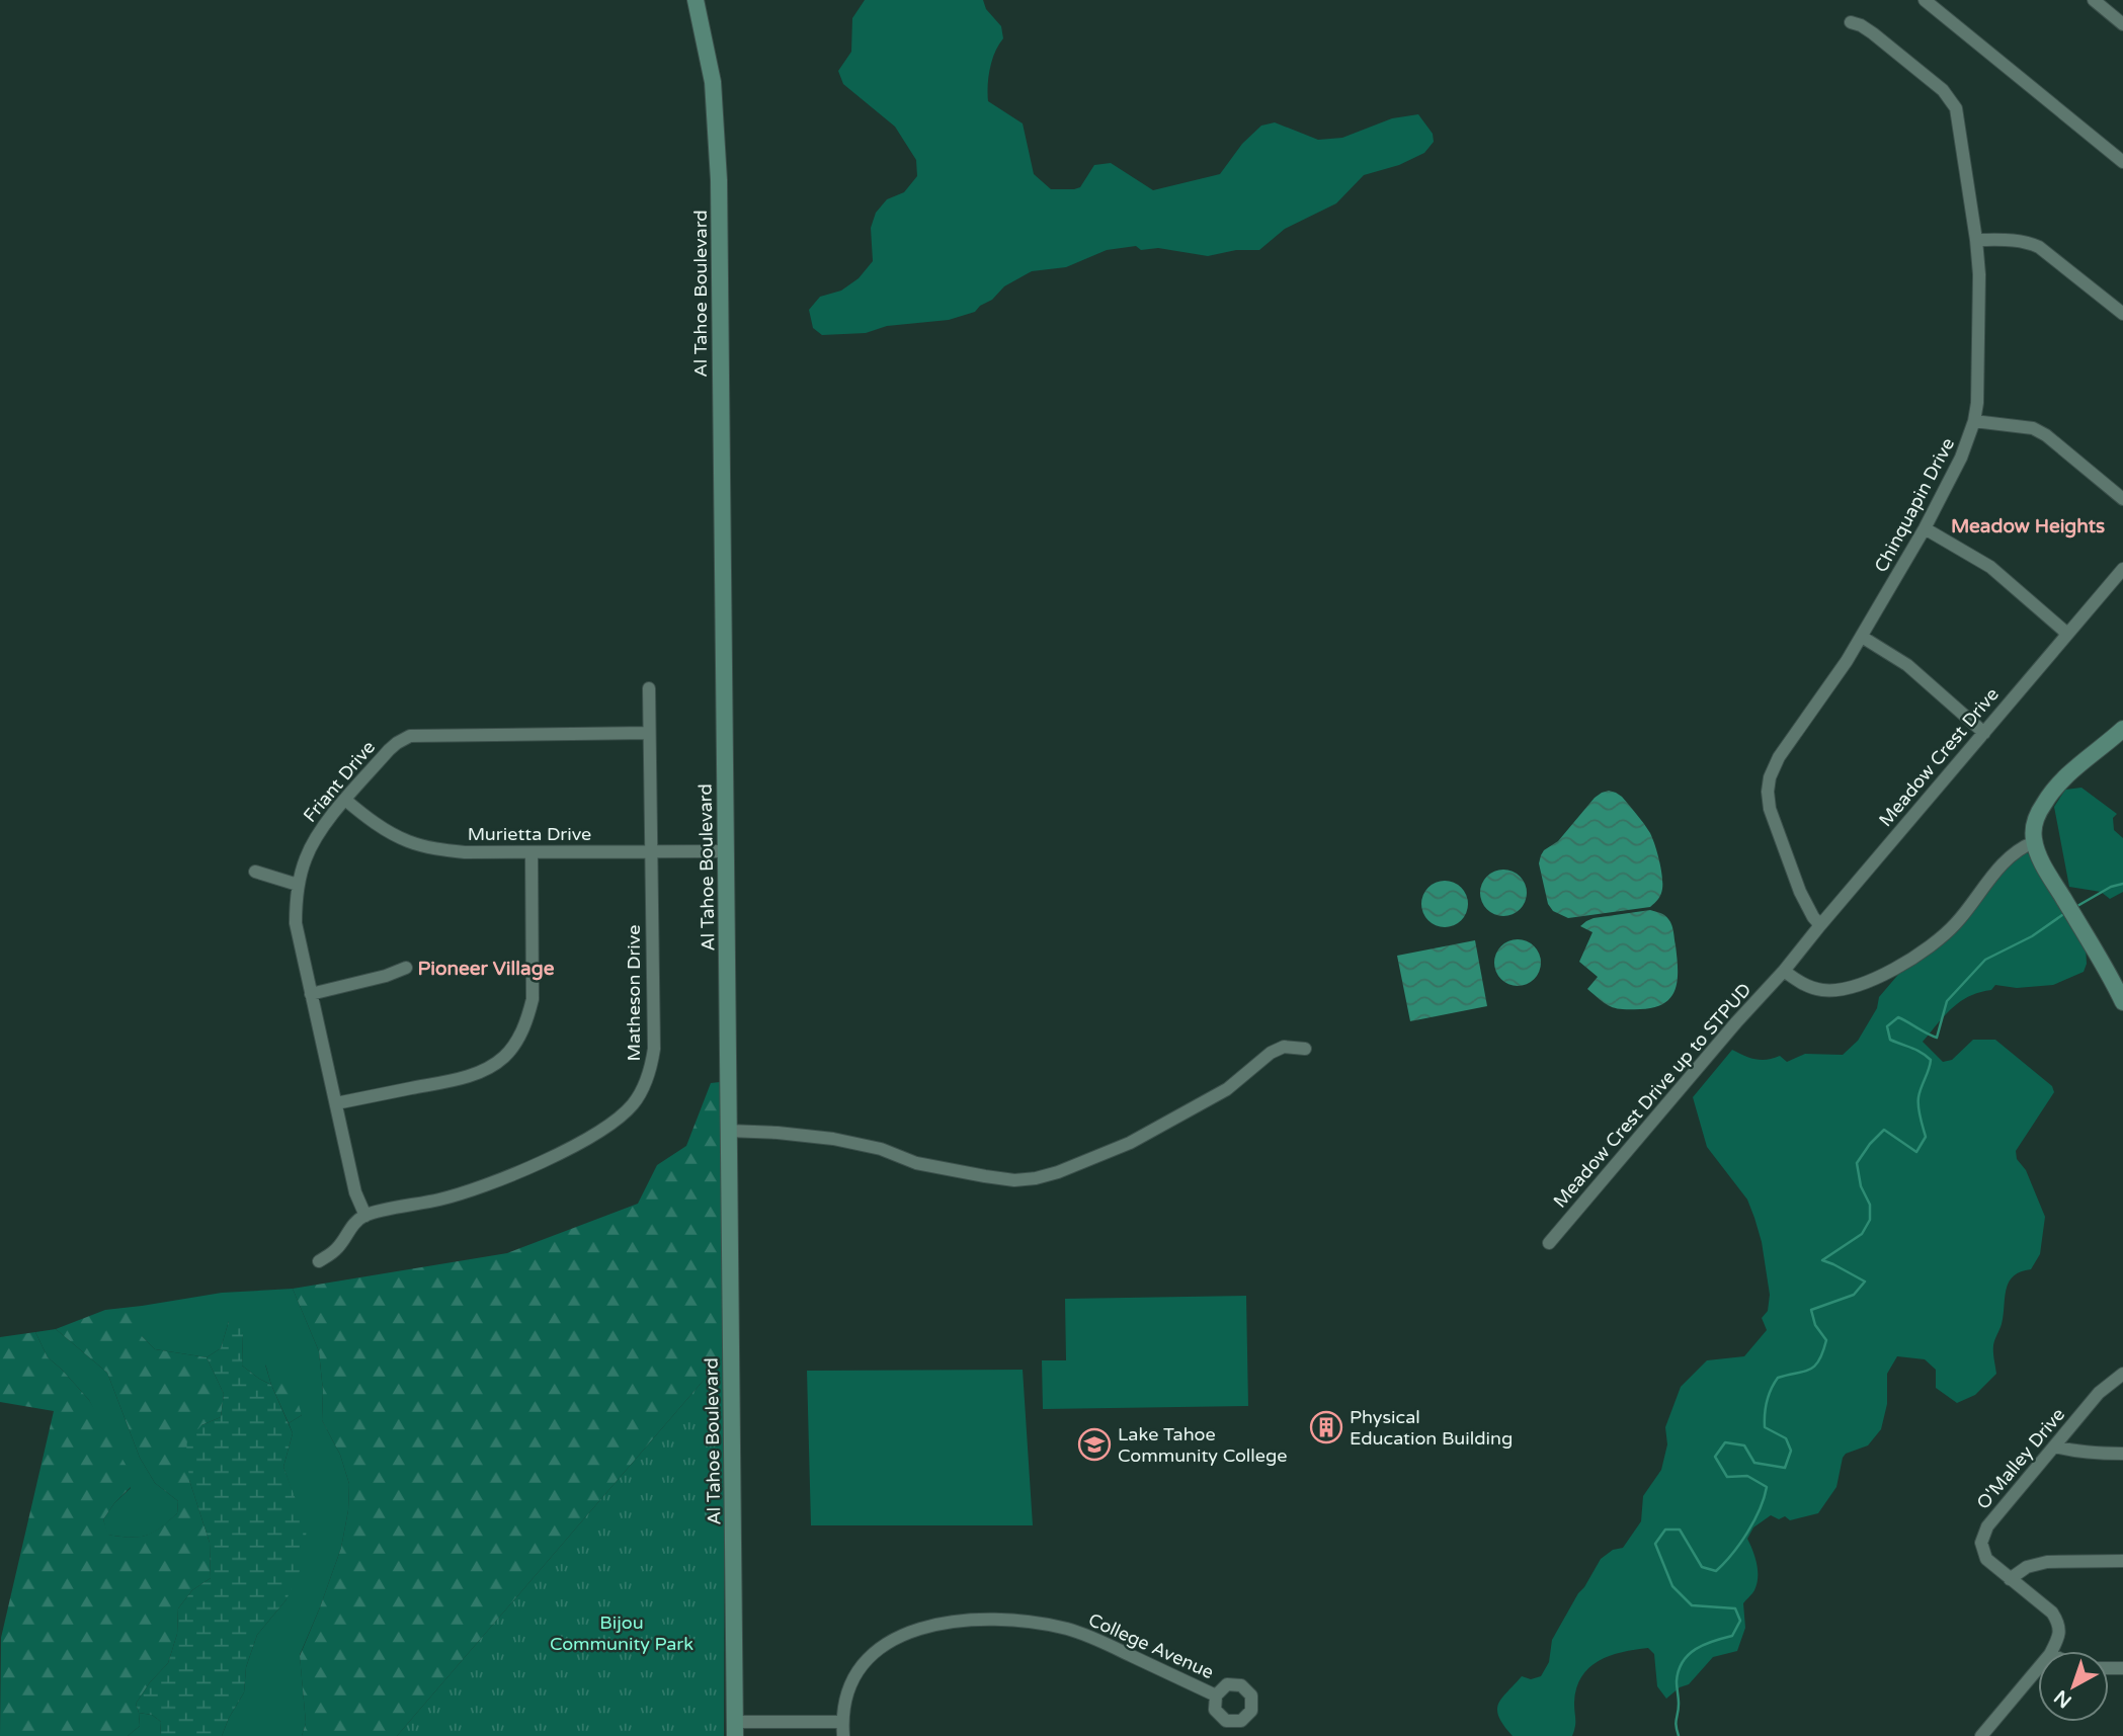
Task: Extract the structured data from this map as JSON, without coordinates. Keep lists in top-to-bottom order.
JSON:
{
  "streets": {
    "main road": ["Al Tahoe Boulevard"],
    "street": [
      "Chinquapin Drive",
      "Meadow Crest Drive",
      "Friant Drive",
      "Murietta Drive",
      "Matheson Drive",
      "Meadow Crest Drive up to STPUD",
      "O'Malley Drive",
      "College Avenue"
    ]
  },
  "crossings": [
    ["Al Tahoe Boulevard", "Murietta Drive"],
    ["Chinquapin Drive", "Meadow Crest Drive"],
    ["Meadow Crest Drive", "Meadow Crest Drive up to STPUD"],
    ["Friant Drive", "Murietta Drive"],
    ["Friant Drive", "Matheson Drive"],
    ["Murietta Drive", "Matheson Drive"]
  ],
  "districts": ["Meadow Heights", "Pioneer Village"],
  "parks": ["Bijou Community Park"],
  "places": {
    "building": ["Physical Education Building"],
    "school or university": ["Lake Tahoe Community College"]
  },
  "north": "bottom left"
}
